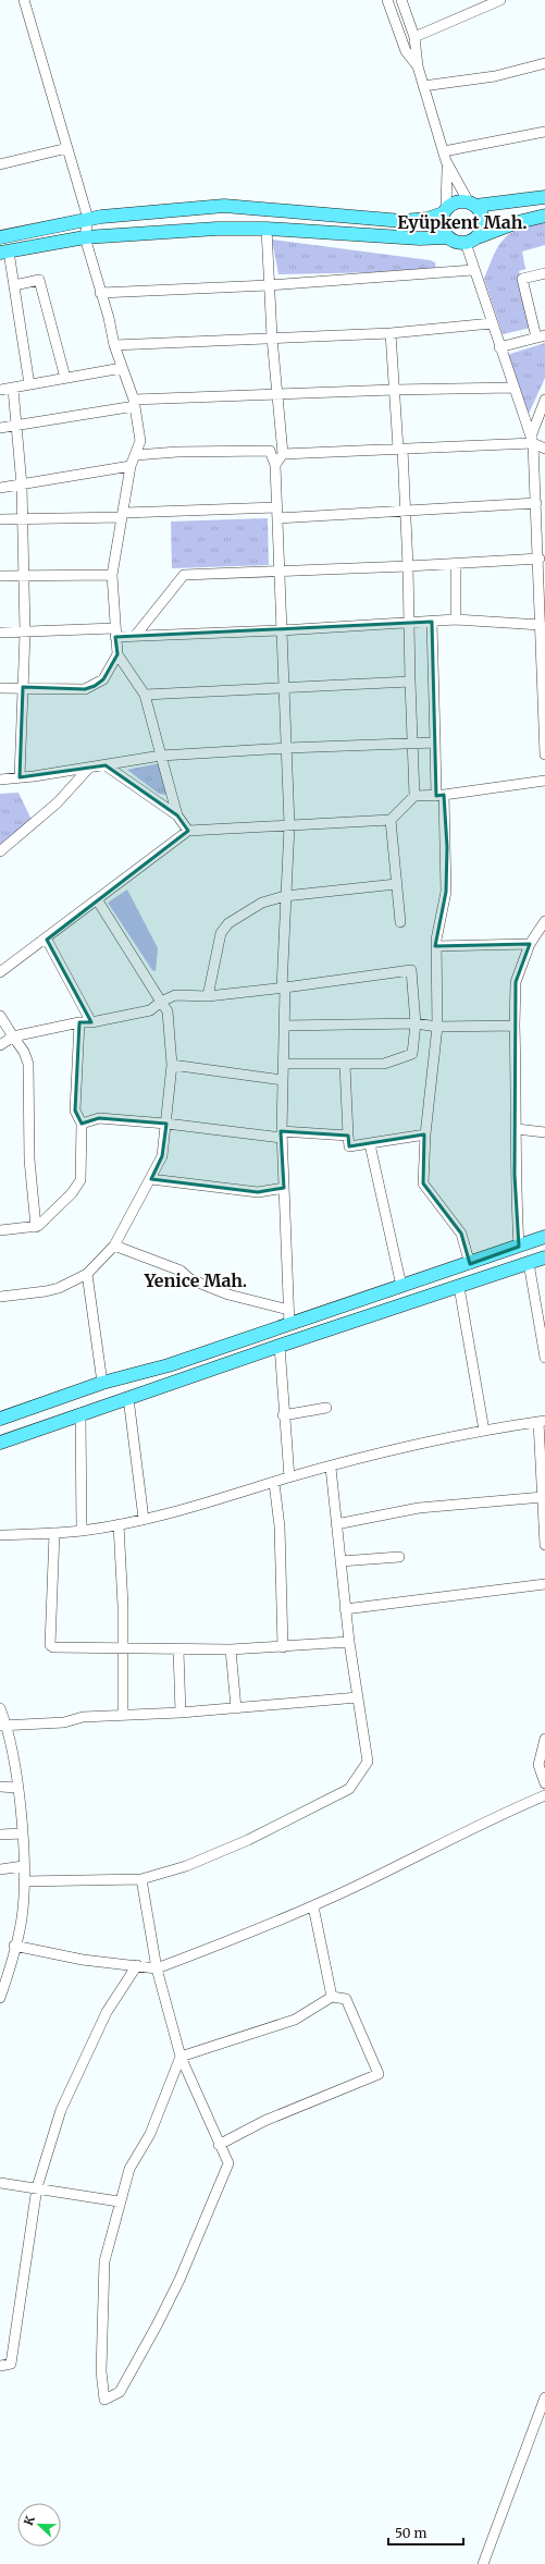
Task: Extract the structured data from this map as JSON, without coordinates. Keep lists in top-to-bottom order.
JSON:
{
  "districts": ["Eyüpkent Mah.", "Yenice Mah."],
  "scale_bar": "50 m",
  "north": "left"
}
